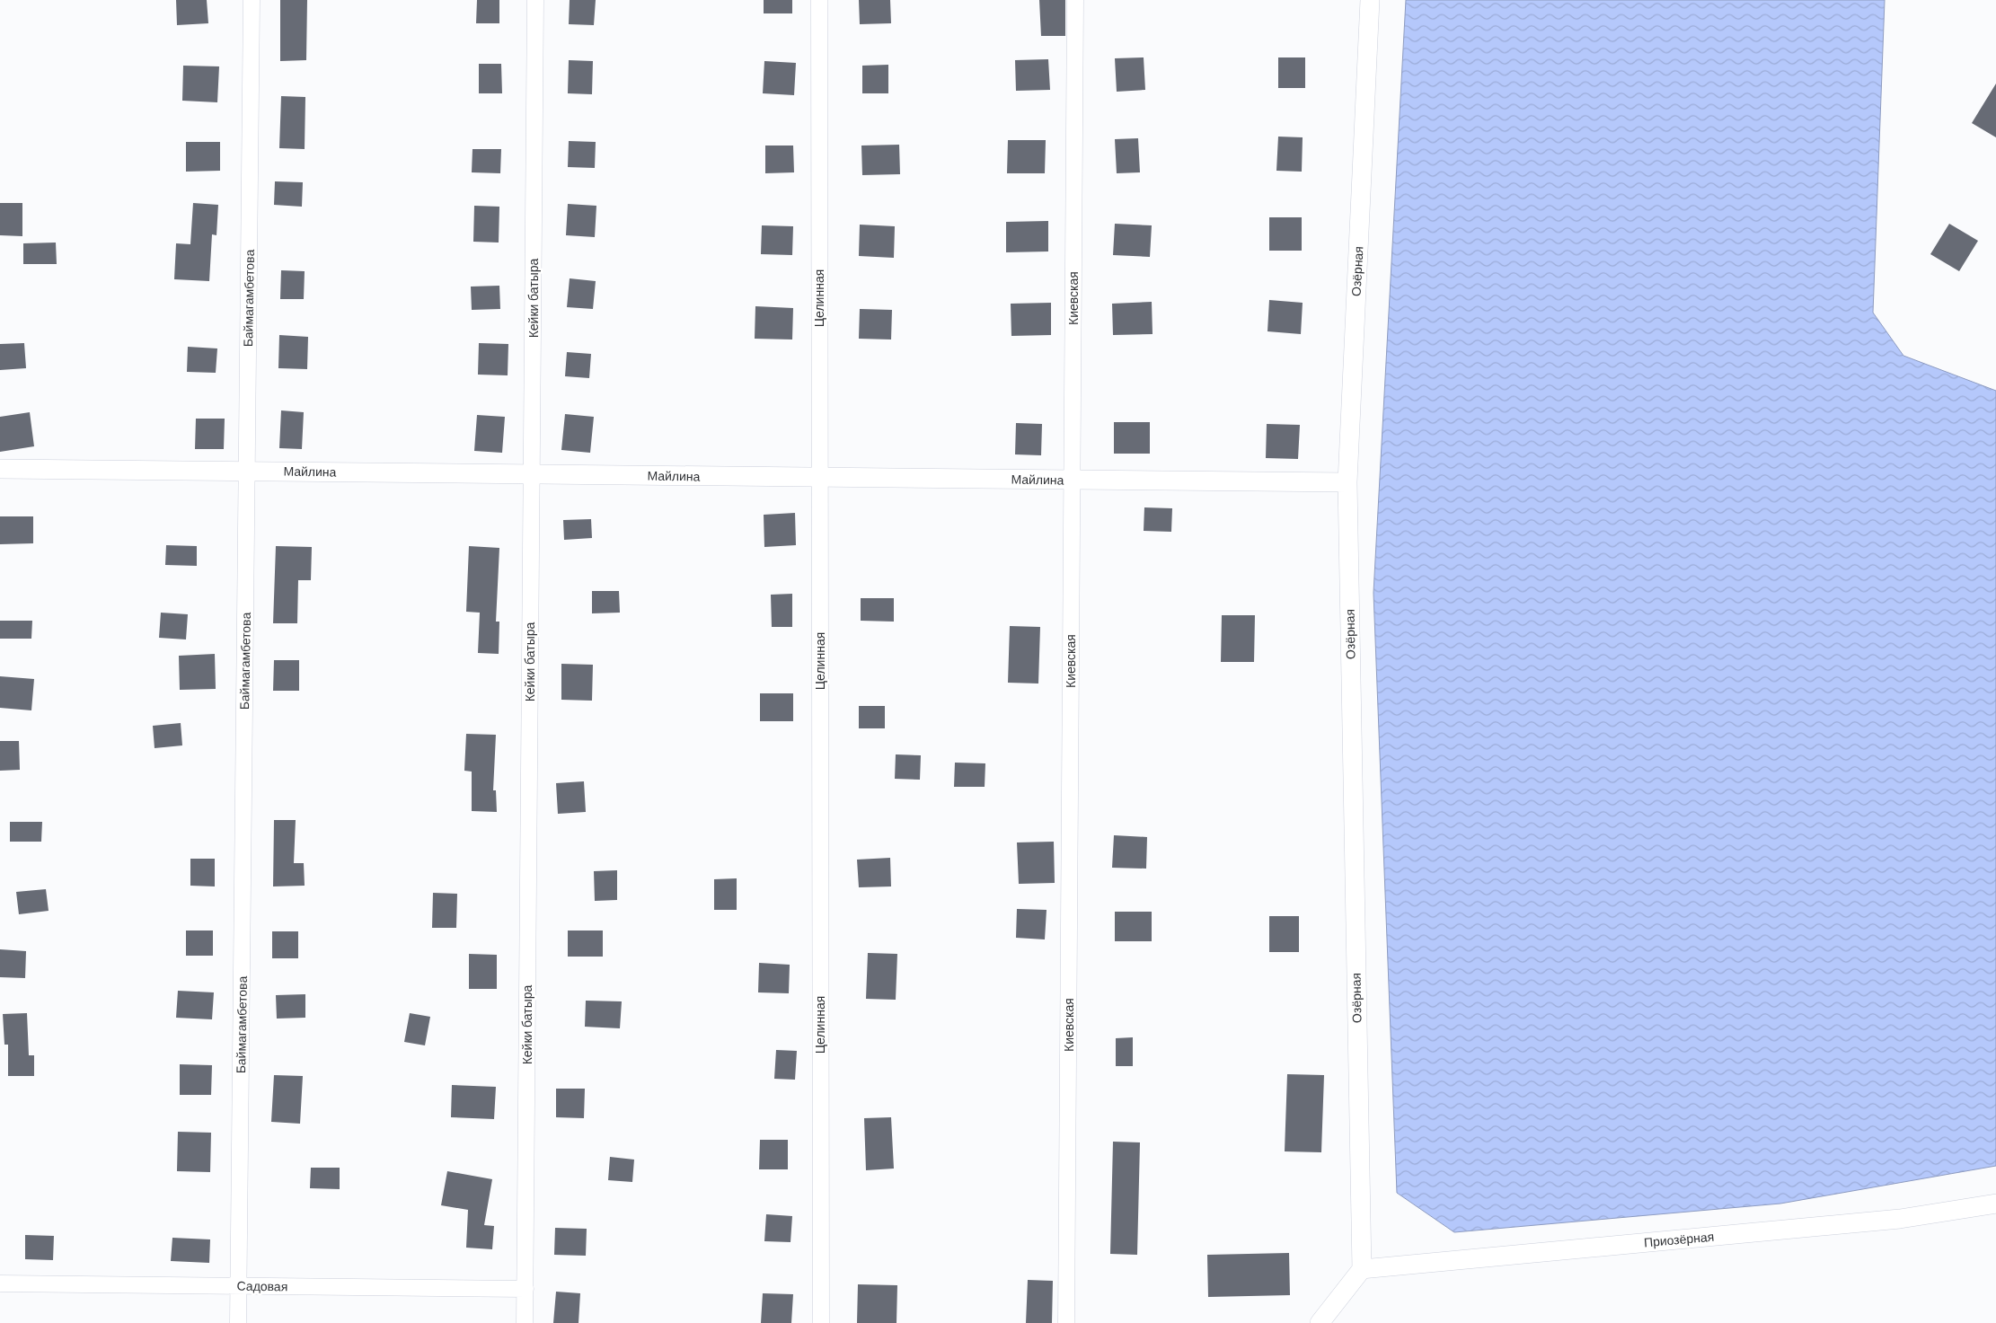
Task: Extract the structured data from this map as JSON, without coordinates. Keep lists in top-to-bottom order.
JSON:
{
  "streets": {
    "street": [
      "Озёрная",
      "Баймагамбетова",
      "Кейки батыра",
      "Целинная",
      "Киевская",
      "Майлина",
      "Приозёрная",
      "Садовая"
    ]
  },
  "crossings": [
    ["Озёрная", "Майлина"],
    ["Озёрная", "Приозёрная"],
    ["Баймагамбетова", "Майлина"],
    ["Баймагамбетова", "Садовая"],
    ["Кейки батыра", "Майлина"],
    ["Кейки батыра", "Садовая"],
    ["Целинная", "Майлина"],
    ["Киевская", "Майлина"]
  ]
}
